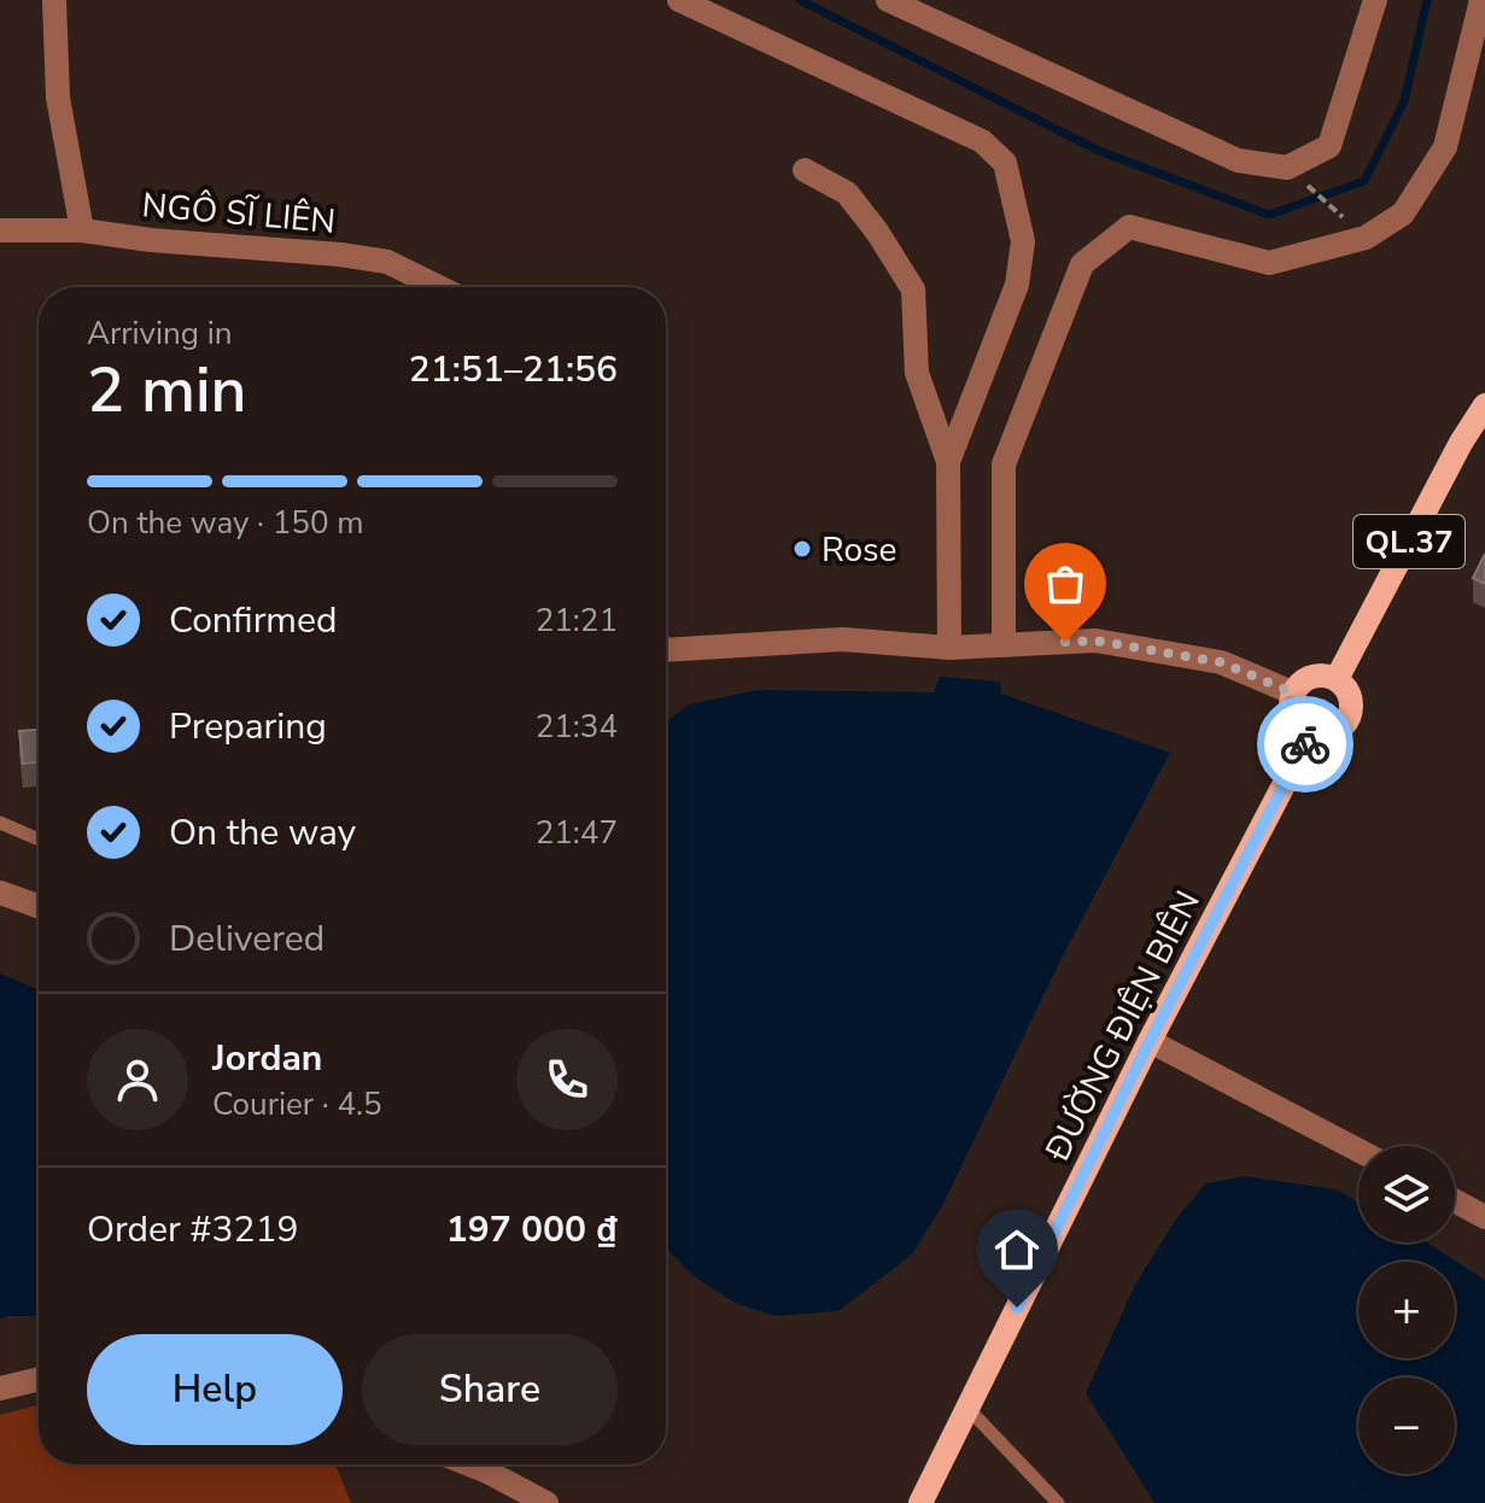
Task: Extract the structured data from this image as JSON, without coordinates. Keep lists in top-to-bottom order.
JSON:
{
  "streets": {
    "main road": ["QL.37", "ĐƯỜNG ĐIỆN BIÊN"],
    "street": ["NGÔ SĨ LIÊN"]
  },
  "crossings": [
    ["QL.37", "ĐƯỜNG ĐIỆN BIÊN"]
  ],
  "places": ["Rose"],
  "page": {
    "heading": ["2 min", "Arriving in", "21:51–21:56"],
    "panel": [
      "Jordan",
      "Courier · 4.5",
      "Order #3219",
      "197 000 ₫"
    ],
    "bar": "On the way · 150 m",
    "list": [
      ["Confirmed", "21:21"],
      ["Preparing", "21:34"],
      ["On the way", "21:47"],
      "Delivered"
    ],
    "map_buttons": ["+", "−"],
    "buttons": ["Help", "Share"]
  }
}
